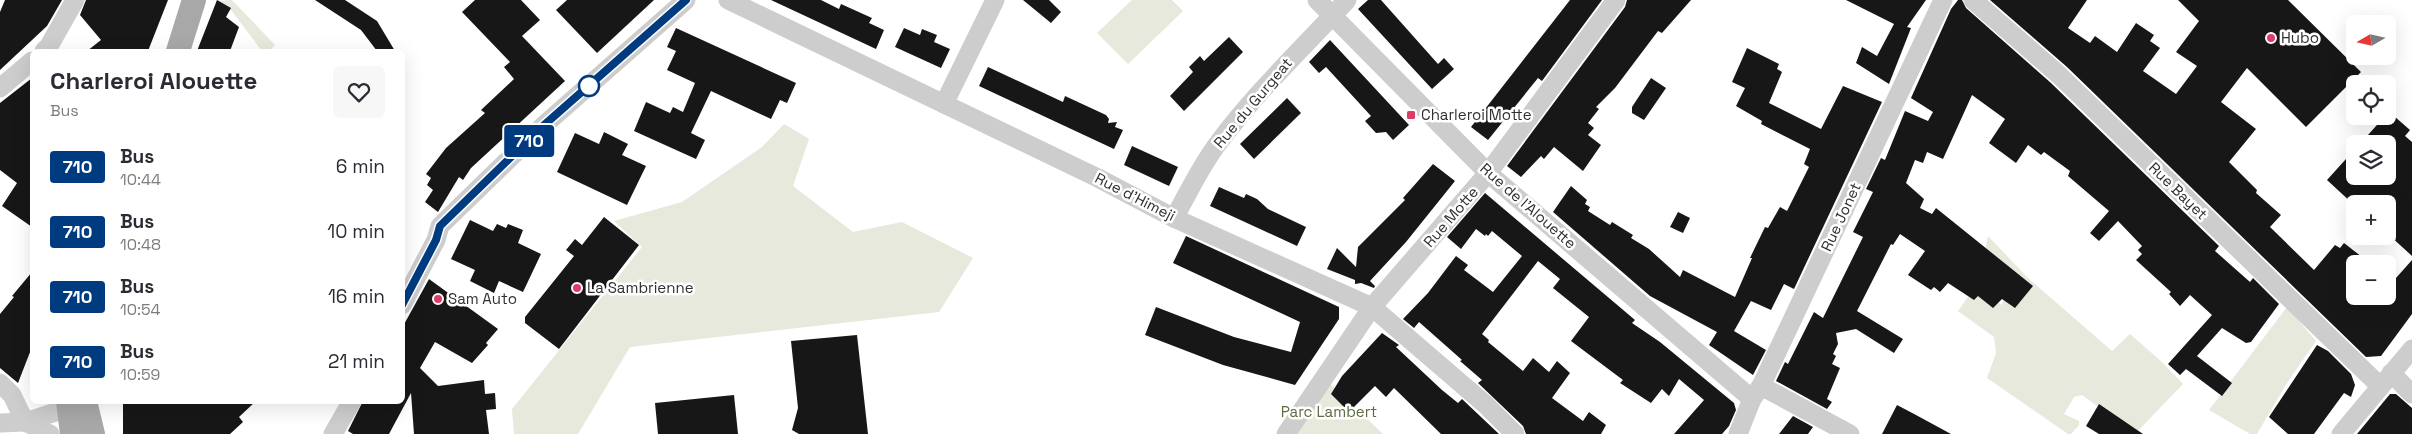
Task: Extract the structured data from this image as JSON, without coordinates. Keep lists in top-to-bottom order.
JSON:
{
  "streets": {
    "street": [
      "Rue du Gurgeat",
      "Rue Bayet",
      "Rue d'Himeji",
      "Rue de l'Alouette",
      "Rue Motte",
      "Rue Jonet"
    ]
  },
  "crossings": [
    ["Rue du Gurgeat", "Rue d'Himeji"],
    ["Rue du Gurgeat", "Rue de l'Alouette"],
    ["Rue d'Himeji", "Rue Motte"],
    ["Rue de l'Alouette", "Rue Motte"],
    ["Rue de l'Alouette", "Rue Jonet"]
  ],
  "parks": ["Parc Lambert"],
  "places": {
    "other": ["Hubo", "La Sambrienne", "Sam Auto"],
    "transit": ["Charleroi Motte"]
  },
  "lines": ["bus line 710"],
  "north": "left",
  "page": {
    "on_map": "710",
    "map_buttons": ["+", "−"],
    "heading": ["Charleroi Alouette", "Bus"],
    "list": [
      {
        "mark": "710",
        "name": "Bus",
        "note": "10:44",
        "value": "6 min"
      },
      {
        "mark": "710",
        "name": "Bus",
        "note": "10:48",
        "value": "10 min"
      },
      {
        "mark": "710",
        "name": "Bus",
        "note": "10:54",
        "value": "16 min"
      },
      {
        "mark": "710",
        "name": "Bus",
        "note": "10:59",
        "value": "21 min"
      }
    ]
  }
}
